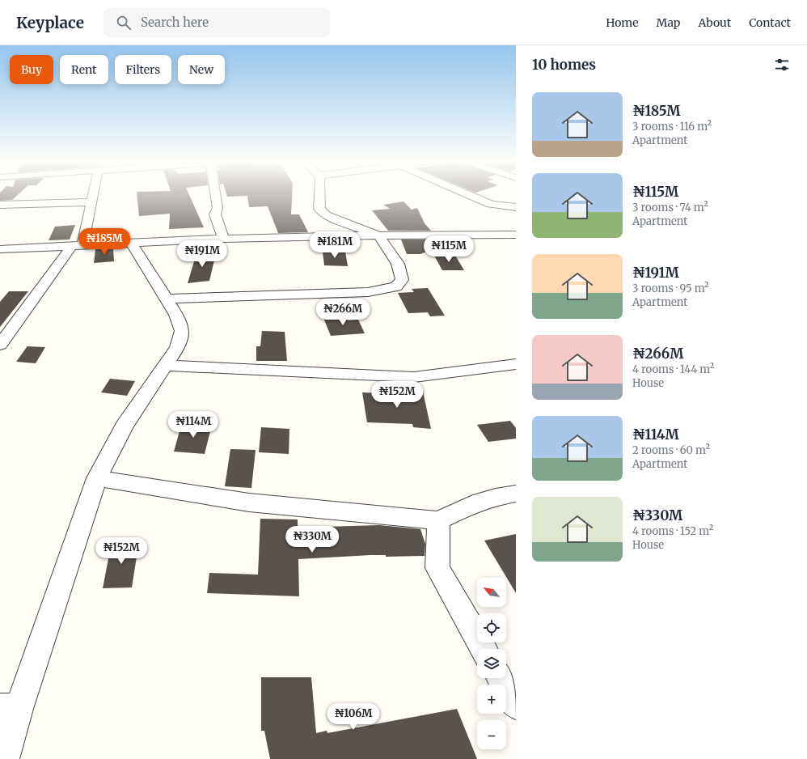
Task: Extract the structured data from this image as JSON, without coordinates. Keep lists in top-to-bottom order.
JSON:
{
  "north": "top left",
  "page": {
    "header": "Keyplace",
    "search": "Search here",
    "nav": [
      "Home",
      "Map",
      "About",
      "Contact"
    ],
    "heading": "10 homes",
    "chip": [
      "Buy",
      "Rent",
      "Filters",
      "New"
    ],
    "list": [
      {
        "name": "₦185M",
        "note": "3 rooms · 116 m² · Apartment"
      },
      {
        "name": "₦115M",
        "note": "3 rooms · 74 m² · Apartment"
      },
      {
        "name": "₦191M",
        "note": "3 rooms · 95 m² · Apartment"
      },
      {
        "name": "₦266M",
        "note": "4 rooms · 144 m² · House"
      },
      {
        "name": "₦114M",
        "note": "2 rooms · 60 m² · Apartment"
      },
      {
        "name": "₦330M",
        "note": "4 rooms · 152 m² · House"
      }
    ],
    "price": [
      "₦185M",
      "₦181M",
      "₦115M",
      "₦191M",
      "₦266M",
      "₦152M",
      "₦114M",
      "₦330M",
      "₦152M",
      "₦106M"
    ],
    "map_buttons": ["+", "−"]
  }
}
